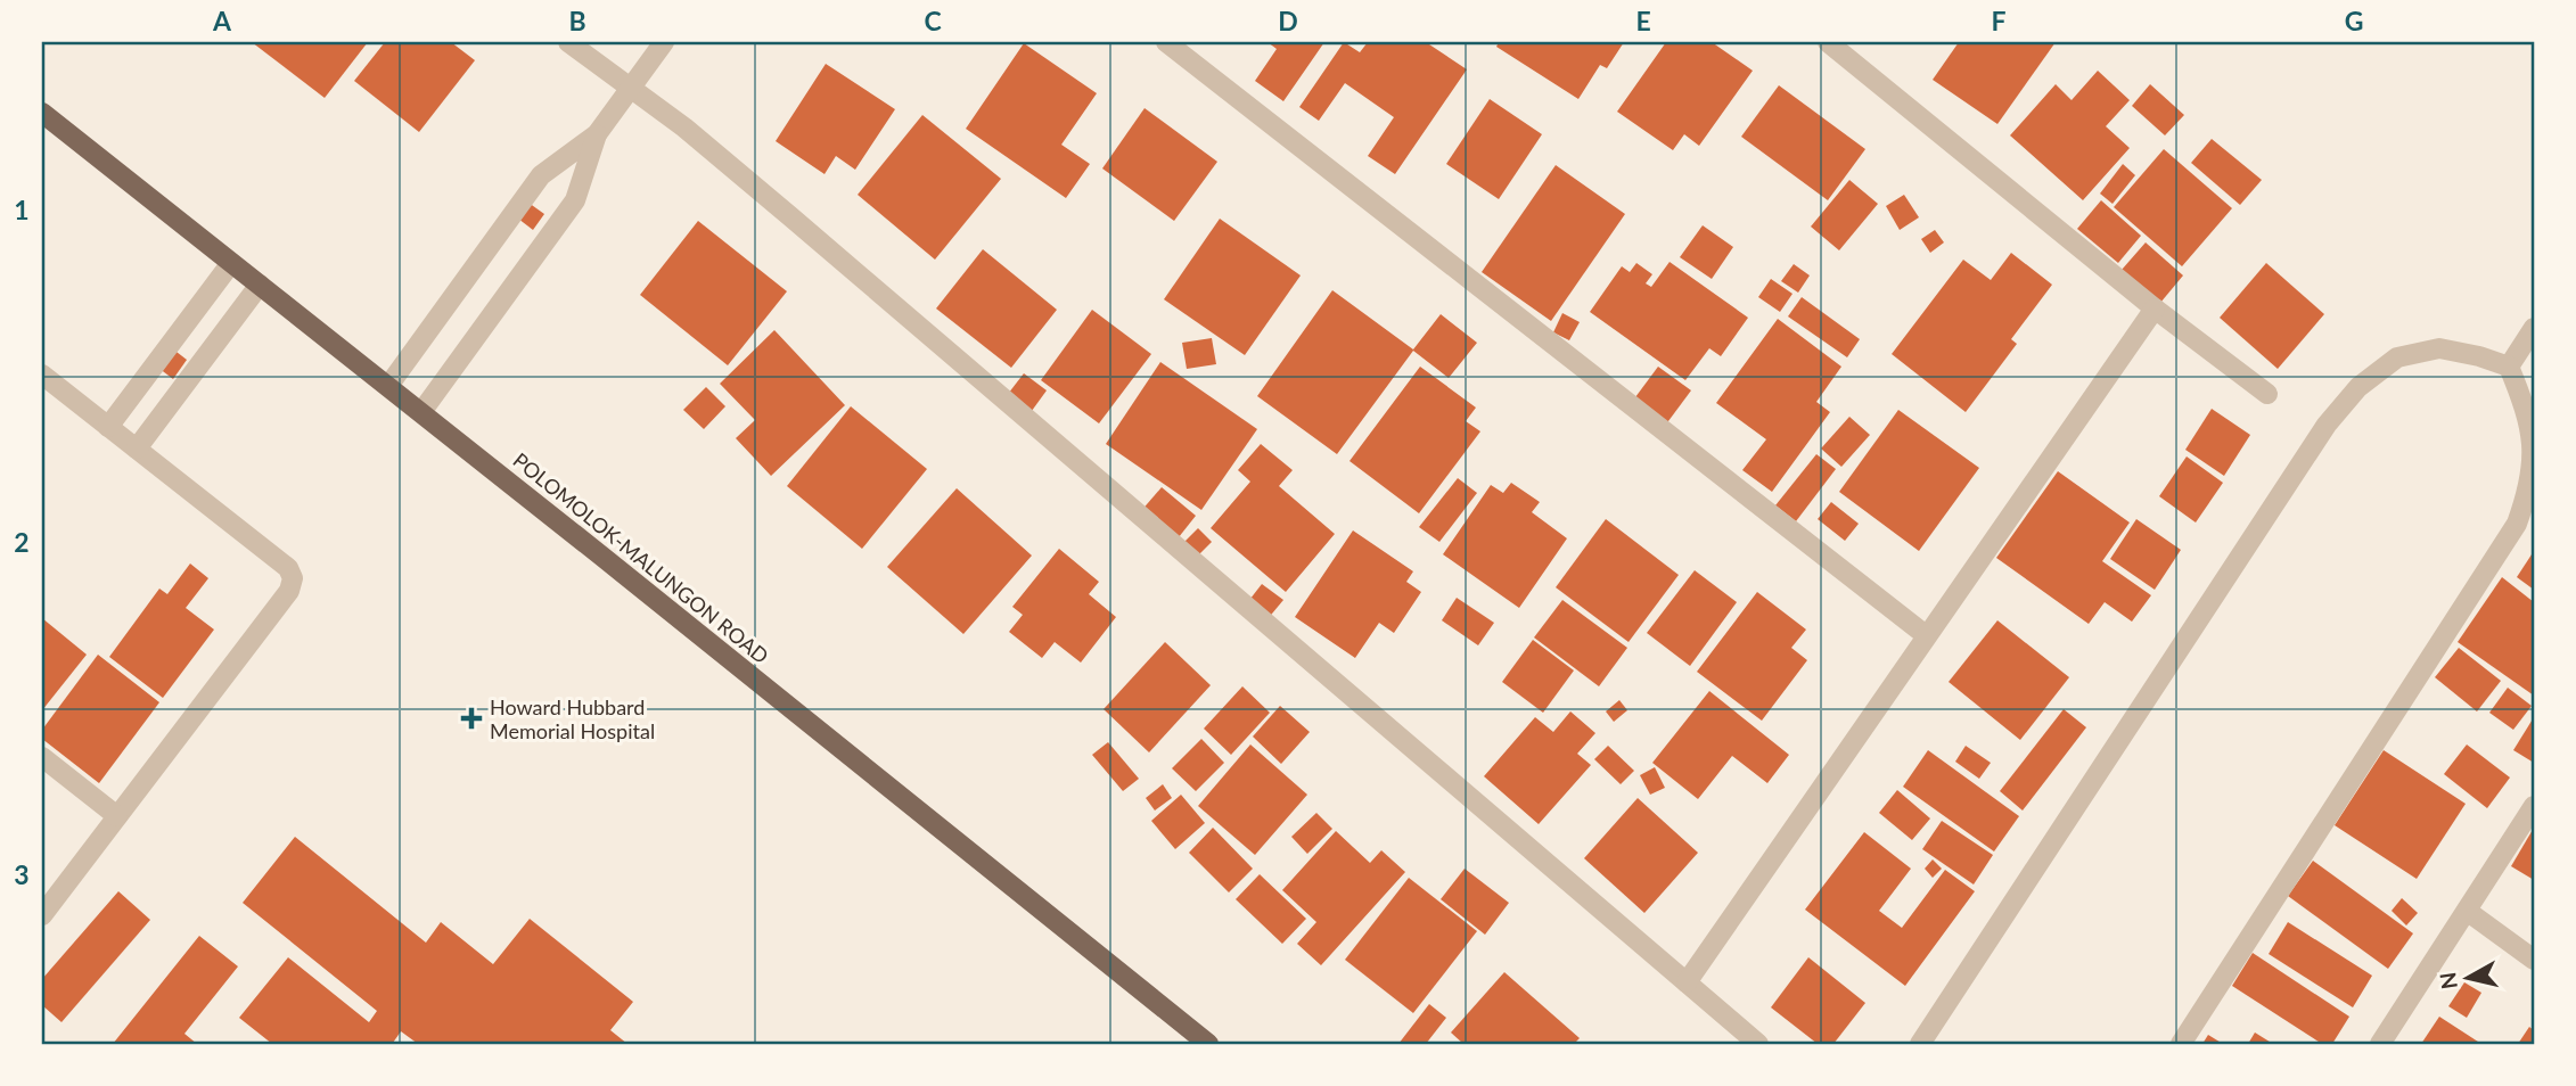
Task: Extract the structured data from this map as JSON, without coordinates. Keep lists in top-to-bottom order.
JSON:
{
  "streets": {
    "main road": ["POLOMOLOK-MALUNGON ROAD"]
  },
  "places": {
    "health": ["Howard Hubbard Memorial Hospital"]
  },
  "north": "left",
  "grid": {
    "columns": [
      "A",
      "B",
      "C",
      "D",
      "E",
      "F",
      "G"
    ],
    "rows": ["1", "2", "3"]
  }
}
